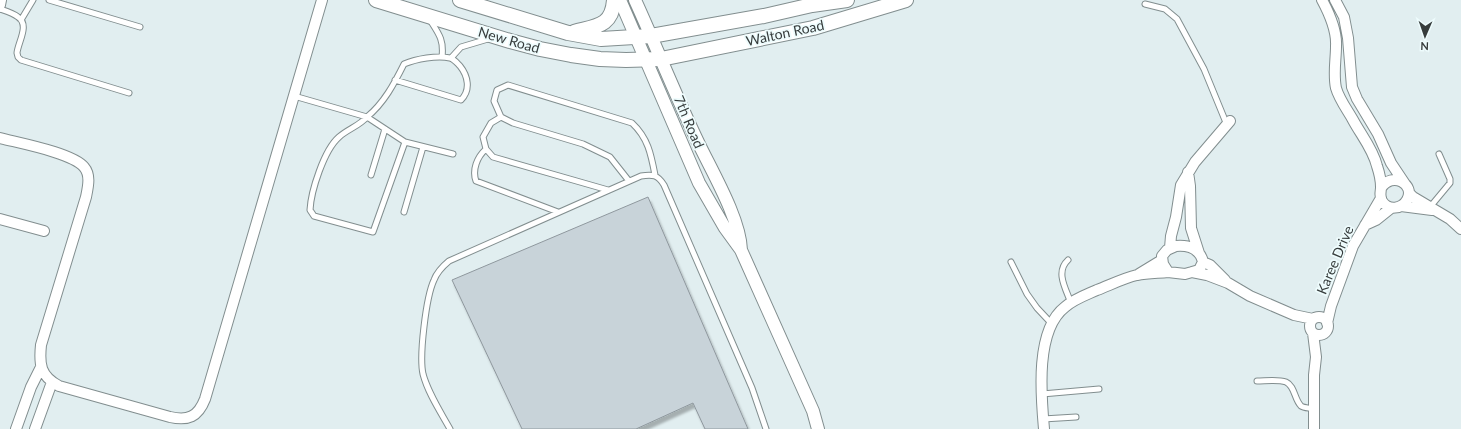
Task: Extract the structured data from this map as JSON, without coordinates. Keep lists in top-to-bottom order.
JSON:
{
  "streets": {
    "main road": ["Walton Road", "New Road"],
    "street": ["7th Road", "Karee Drive"]
  },
  "crossings": [
    ["Walton Road", "New Road"],
    ["Walton Road", "7th Road"],
    ["New Road", "7th Road"]
  ],
  "north": "bottom"
}
